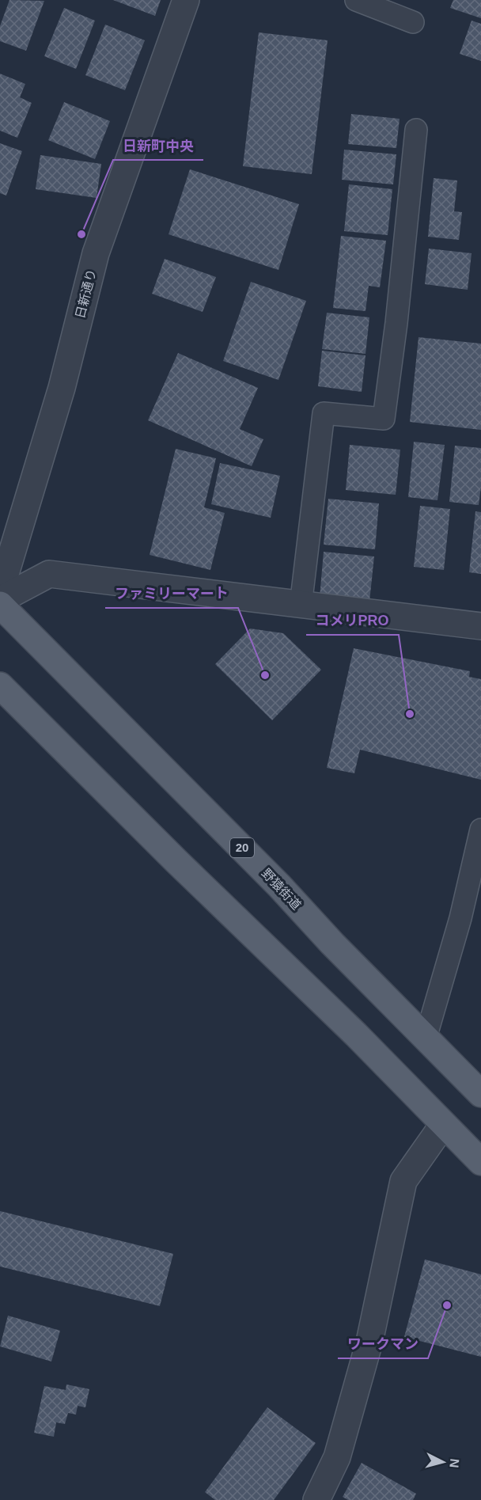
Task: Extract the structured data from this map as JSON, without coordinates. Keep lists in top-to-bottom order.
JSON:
{
  "streets": {
    "main road": ["20", "野猿街道"],
    "street": ["日新通り"]
  },
  "places": [
    "日新町中央",
    "ファミリーマート",
    "コメリPRO",
    "ワークマン"
  ],
  "north": "right"
}
